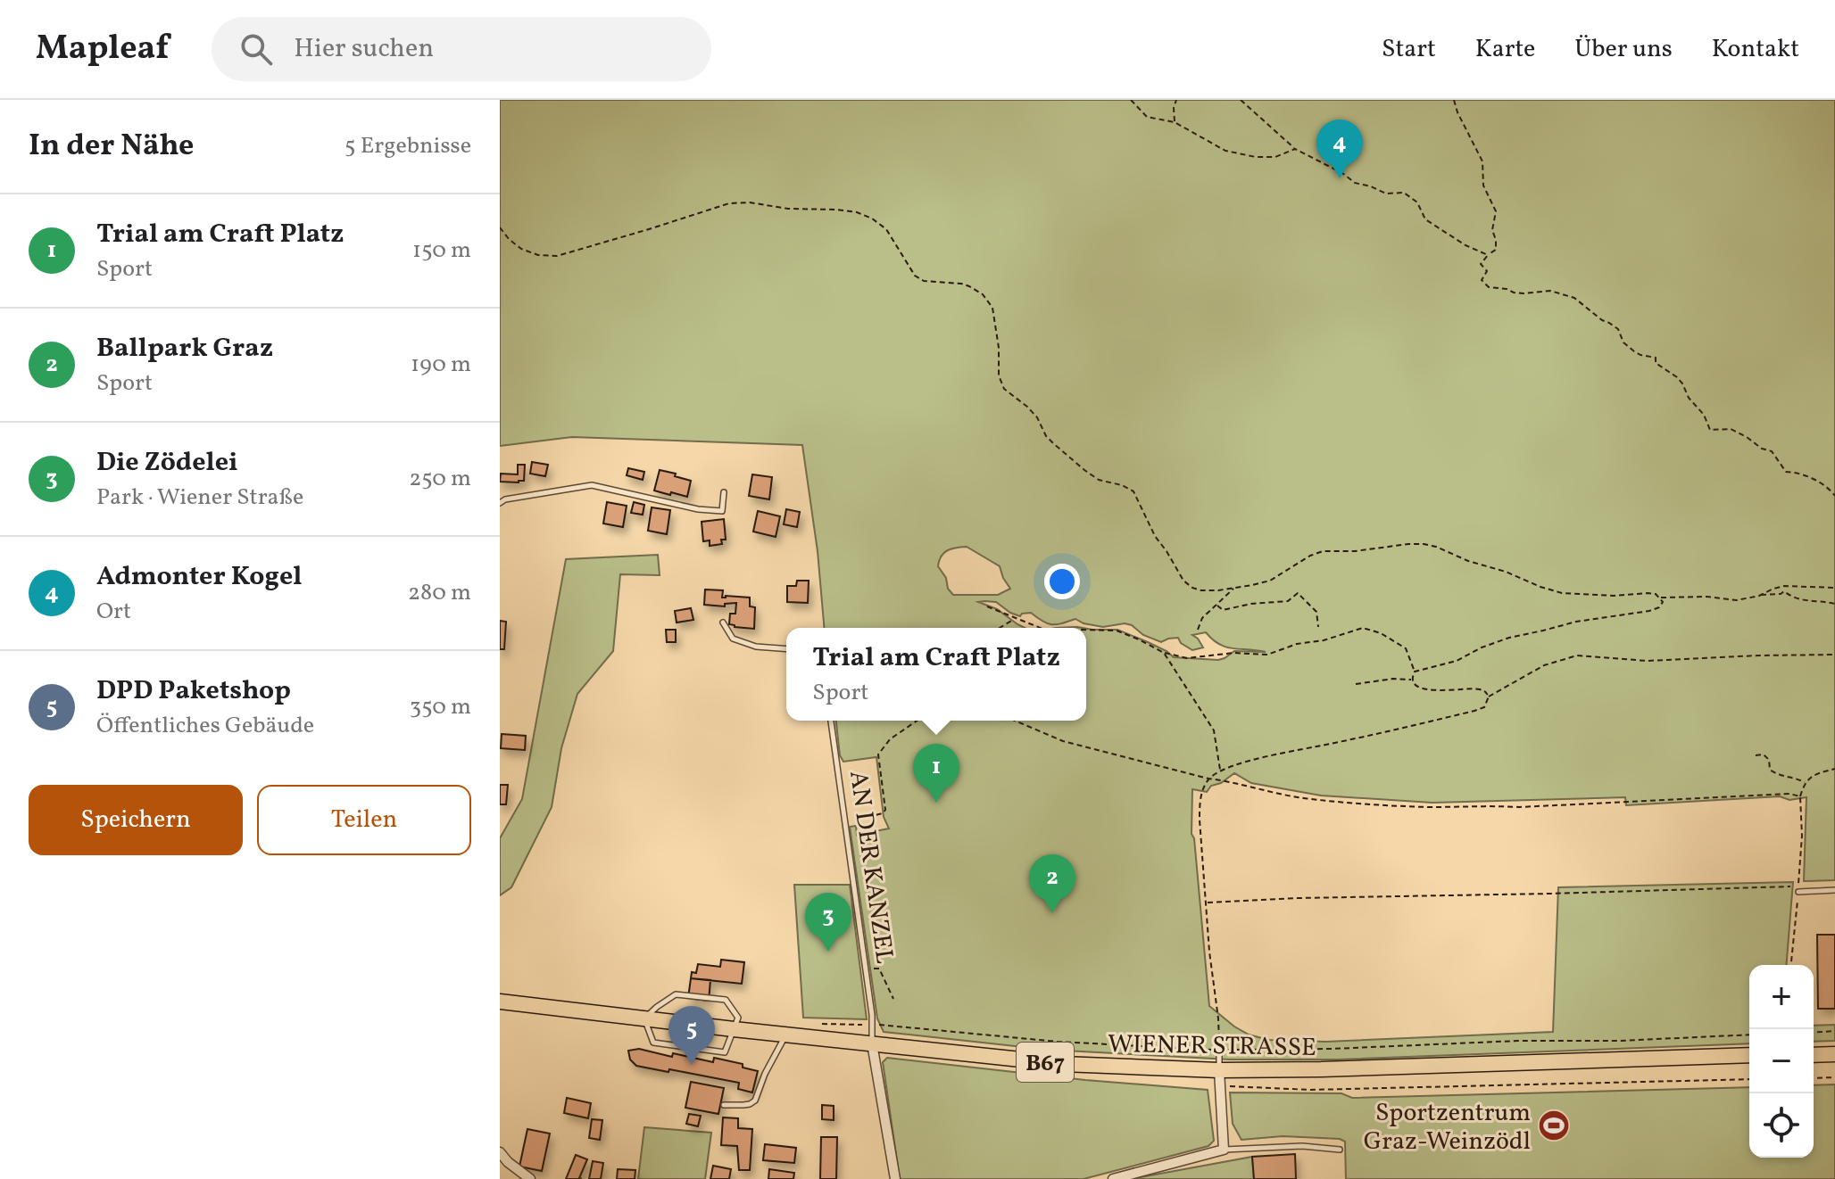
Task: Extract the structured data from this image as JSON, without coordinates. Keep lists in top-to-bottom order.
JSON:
{
  "streets": {
    "main road": ["WIENER STRASSE", "B67"],
    "lane": ["AN DER KANZEL"]
  },
  "crossings": [
    ["AN DER KANZEL", "WIENER STRASSE"]
  ],
  "places": {
    "sports": ["Sportzentrum Graz-Weinzödl"]
  },
  "page": {
    "header": "Mapleaf",
    "search": "Hier suchen",
    "nav": [
      "Start",
      "Karte",
      "Über uns",
      "Kontakt"
    ],
    "heading": ["In der Nähe", "5 Ergebnisse"],
    "pins": [
      "4",
      "1",
      "2",
      "3",
      "5"
    ],
    "list": [
      {
        "mark": "1",
        "name": "Trial am Craft Platz",
        "note": "Sport",
        "value": "150 m"
      },
      {
        "mark": "2",
        "name": "Ballpark Graz",
        "note": "Sport",
        "value": "190 m"
      },
      {
        "mark": "3",
        "name": "Die Zödelei",
        "note": "Park · Wiener Straße",
        "value": "250 m"
      },
      {
        "mark": "4",
        "name": "Admonter Kogel",
        "note": "Ort",
        "value": "280 m"
      },
      {
        "mark": "5",
        "name": "DPD Paketshop",
        "note": "Öffentliches Gebäude",
        "value": "350 m"
      }
    ],
    "popup": ["Trial am Craft Platz", "Sport"],
    "buttons": ["Speichern", "Teilen"],
    "map_buttons": ["+", "−"]
  }
}
